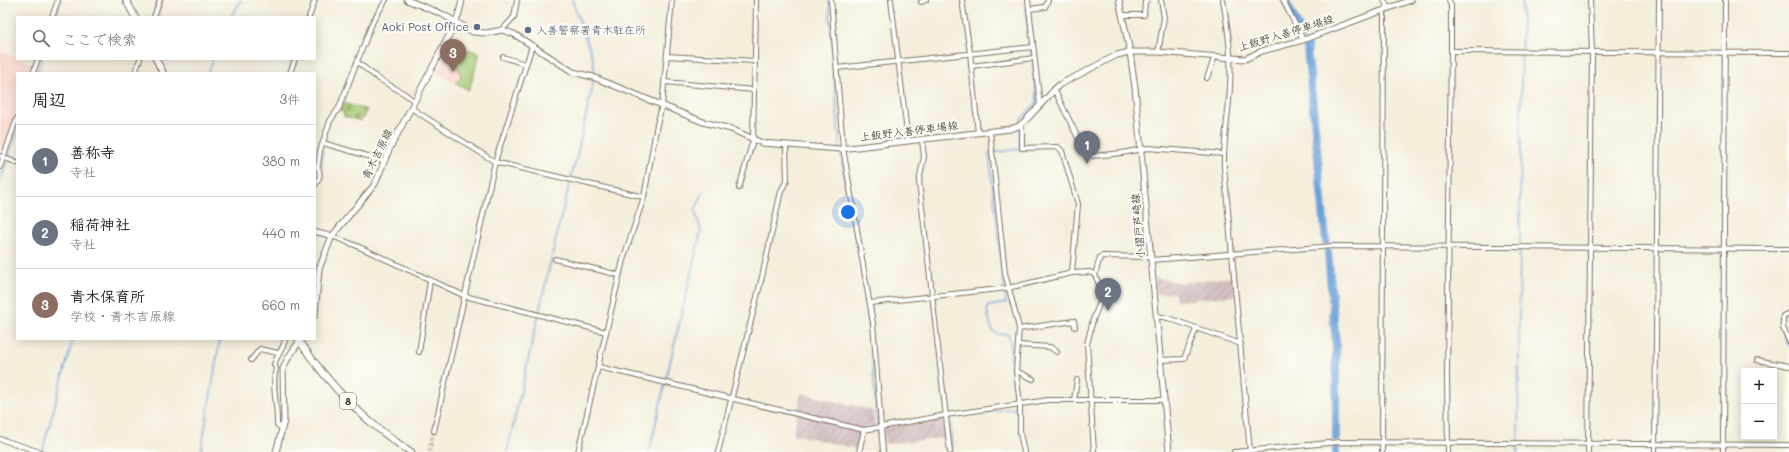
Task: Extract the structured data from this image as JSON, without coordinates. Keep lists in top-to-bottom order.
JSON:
{
  "streets": {
    "highway": ["8"],
    "main road": ["上飯野入善停車場線", "青木吉原線", "小摺戸芦崎線"]
  },
  "crossings": [
    ["上飯野入善停車場線", "小摺戸芦崎線"]
  ],
  "places": ["Aoki Post Office", "入善警察署青木駐在所"],
  "page": {
    "search": "ここで検索",
    "pins": ["3", "1", "2"],
    "heading": ["周辺", "3件"],
    "list": [
      {
        "mark": "1",
        "name": "善称寺",
        "note": "寺社",
        "value": "380 m"
      },
      {
        "mark": "2",
        "name": "稲荷神社",
        "note": "寺社",
        "value": "440 m"
      },
      {
        "mark": "3",
        "name": "青木保育所",
        "note": "学校 · 青木吉原線",
        "value": "660 m"
      }
    ],
    "map_buttons": ["+", "−"]
  }
}
